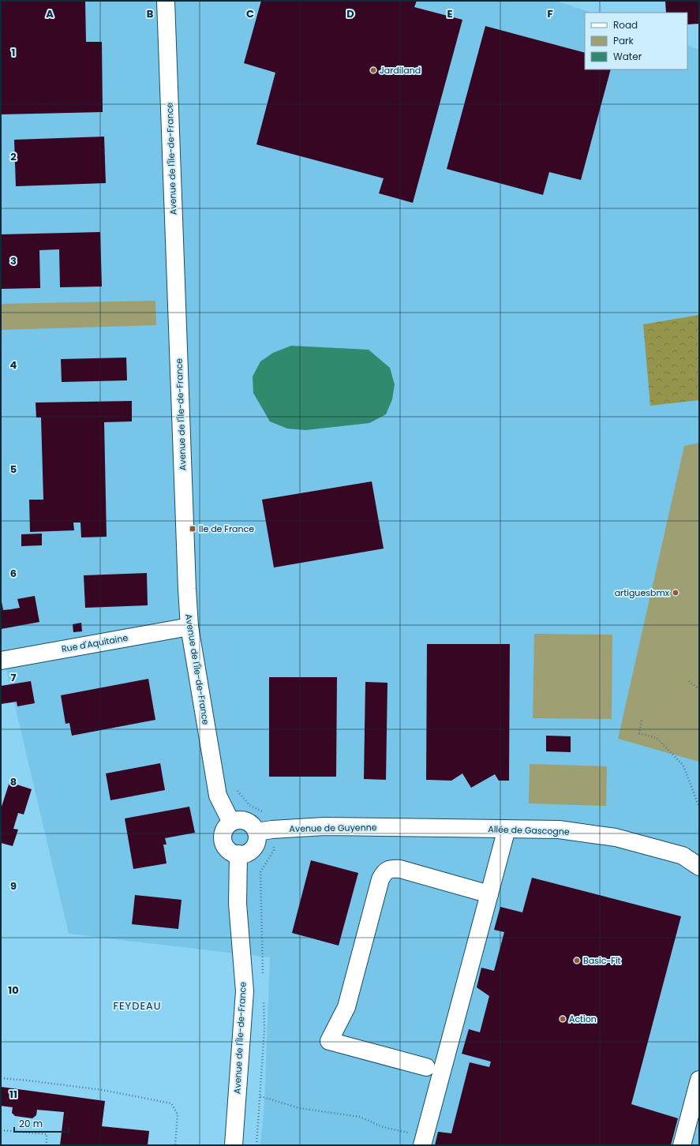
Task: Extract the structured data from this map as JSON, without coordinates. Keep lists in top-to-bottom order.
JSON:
{
  "streets": {
    "street": [
      "Avenue de l'Île-de-France",
      "Rue d'Aquitaine",
      "Avenue de Guyenne",
      "Allée de Gascogne"
    ]
  },
  "crossings": [
    ["Avenue de l'Île-de-France", "Rue d'Aquitaine"],
    ["Avenue de l'Île-de-France", "Avenue de Guyenne"],
    ["Avenue de Guyenne", "Allée de Gascogne"]
  ],
  "districts": ["FEYDEAU"],
  "places": {
    "other": [
      "Jardiland",
      "artiguesbmx",
      "Basic-Fit",
      "Action"
    ],
    "transit": ["Ile de France"]
  },
  "legend": ["Road", "Park", "Water"],
  "scale_bar": "20 m",
  "grid": {
    "columns": [
      "A",
      "B",
      "C",
      "D",
      "E",
      "F"
    ],
    "rows": [
      "1",
      "2",
      "3",
      "4",
      "5",
      "6",
      "7",
      "8",
      "9",
      "10",
      "11"
    ]
  }
}
